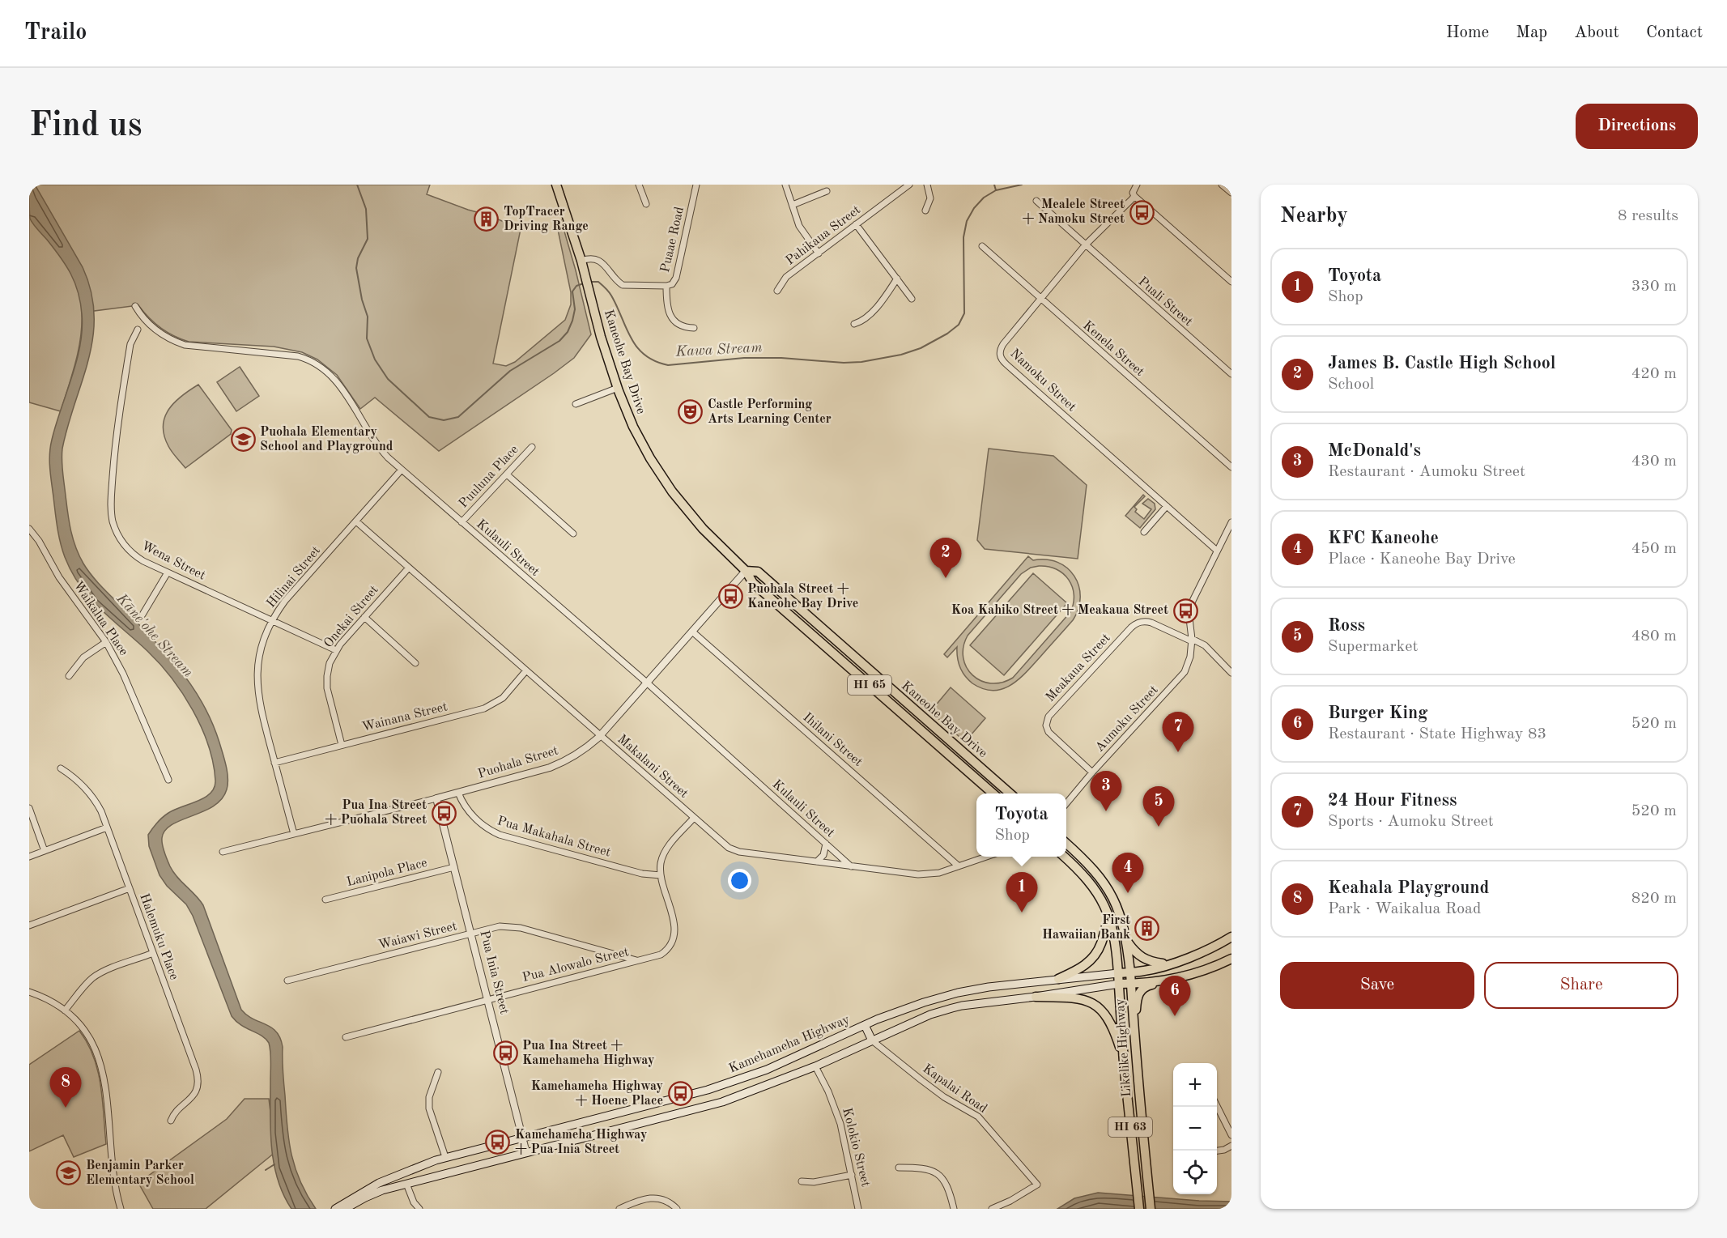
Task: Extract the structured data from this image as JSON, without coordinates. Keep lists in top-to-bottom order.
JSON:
{
  "streets": {
    "main road": [
      "Kaneohe Bay Drive",
      "HI 65",
      "Kamehameha Highway",
      "Likelike Highway",
      "HI 63"
    ],
    "street": [
      "Pahikaua Street",
      "Puaae Road",
      "Puali Street",
      "Kenela Street",
      "Namoku Street",
      "Puuluna Place",
      "Kulauli Street",
      "Wena Street",
      "Hilinai Street",
      "Onekai Street",
      "Waikalua Place",
      "Meakaua Street",
      "Wainana Street",
      "Aumoku Street",
      "Ihilani Street",
      "Puohala Street",
      "Makalani Street",
      "Pua Makahala Street",
      "Lanipola Place",
      "Waiawi Street",
      "Halemuku Place",
      "Pua Alowalo Street",
      "Pua Inia Street",
      "Kapalai Road",
      "Kolokio Street"
    ]
  },
  "crossings": [
    ["Puaae Road", "Kaneohe Bay Drive"],
    ["Puali Street", "Namoku Street"],
    ["Kenela Street", "Namoku Street"],
    ["Kaneohe Bay Drive", "Puohala Street"],
    ["Namoku Street", "Aumoku Street"],
    ["Puuluna Place", "Kulauli Street"],
    ["Kulauli Street", "Hilinai Street"],
    ["Kulauli Street", "Puohala Street"],
    ["Kulauli Street", "Makalani Street"],
    ["Wena Street", "Hilinai Street"],
    ["Wena Street", "Onekai Street"],
    ["Hilinai Street", "Wainana Street"],
    ["Hilinai Street", "Puohala Street"],
    ["Hilinai Street", "Makalani Street"],
    ["Onekai Street", "Wainana Street"],
    ["Onekai Street", "Makalani Street"],
    ["Meakaua Street", "Aumoku Street"],
    ["Wainana Street", "Makalani Street"],
    ["Ihilani Street", "Puohala Street"],
    ["Ihilani Street", "Makalani Street"],
    ["Puohala Street", "Makalani Street"],
    ["Puohala Street", "Pua Makahala Street"],
    ["Puohala Street", "Pua Inia Street"],
    ["Makalani Street", "Pua Alowalo Street"],
    ["Pua Makahala Street", "Pua Alowalo Street"],
    ["Lanipola Place", "Pua Inia Street"],
    ["Waiawi Street", "Pua Alowalo Street"],
    ["Waiawi Street", "Pua Inia Street"],
    ["Pua Alowalo Street", "Pua Inia Street"],
    ["Pua Inia Street", "Kamehameha Highway"],
    ["Kamehameha Highway", "Likelike Highway"],
    ["Kamehameha Highway", "Kapalai Road"],
    ["Kamehameha Highway", "Kolokio Street"]
  ],
  "water": ["Kawa Stream", "Kāne'ohe Stream"],
  "places": {
    "bus stop": [
      "Mealele Street + Namoku Street",
      "Puohala Street + Kaneohe Bay Drive",
      "Koa Kahiko Street + Meakaua Street",
      "Pua Ina Street + Puohala Street",
      "Pua Ina Street + Kamehameha Highway",
      "Kamehameha Highway + Hoene Place",
      "Kamehameha Highway + Pua Inia Street"
    ],
    "building": ["TopTracer Driving Range", "First Hawaiian Bank"],
    "theatre": ["Castle Performing Arts Learning Center"],
    "school or university": ["Puohala Elementary School and Playground", "Benjamin Parker Elementary School"]
  },
  "page": {
    "header": "Trailo",
    "nav": [
      "Home",
      "Map",
      "About",
      "Contact"
    ],
    "buttons": [
      "Directions",
      ["Save", "Share"]
    ],
    "title": "Find us",
    "heading": ["Nearby", "8 results"],
    "list": [
      {
        "mark": "1",
        "name": "Toyota",
        "note": "Shop",
        "value": "330 m"
      },
      {
        "mark": "2",
        "name": "James B. Castle High School",
        "note": "School",
        "value": "420 m"
      },
      {
        "mark": "3",
        "name": "McDonald's",
        "note": "Restaurant · Aumoku Street",
        "value": "430 m"
      },
      {
        "mark": "4",
        "name": "KFC Kaneohe",
        "note": "Place · Kaneohe Bay Drive",
        "value": "450 m"
      },
      {
        "mark": "5",
        "name": "Ross",
        "note": "Supermarket",
        "value": "480 m"
      },
      {
        "mark": "6",
        "name": "Burger King",
        "note": "Restaurant · State Highway 83",
        "value": "520 m"
      },
      {
        "mark": "7",
        "name": "24 Hour Fitness",
        "note": "Sports · Aumoku Street",
        "value": "520 m"
      },
      {
        "mark": "8",
        "name": "Keahala Playground",
        "note": "Park · Waikalua Road",
        "value": "820 m"
      }
    ],
    "pins": [
      "2",
      "7",
      "3",
      "5",
      "4",
      "1",
      "6",
      "8"
    ],
    "popup": ["Toyota", "Shop"],
    "map_buttons": ["+", "−"]
  }
}
